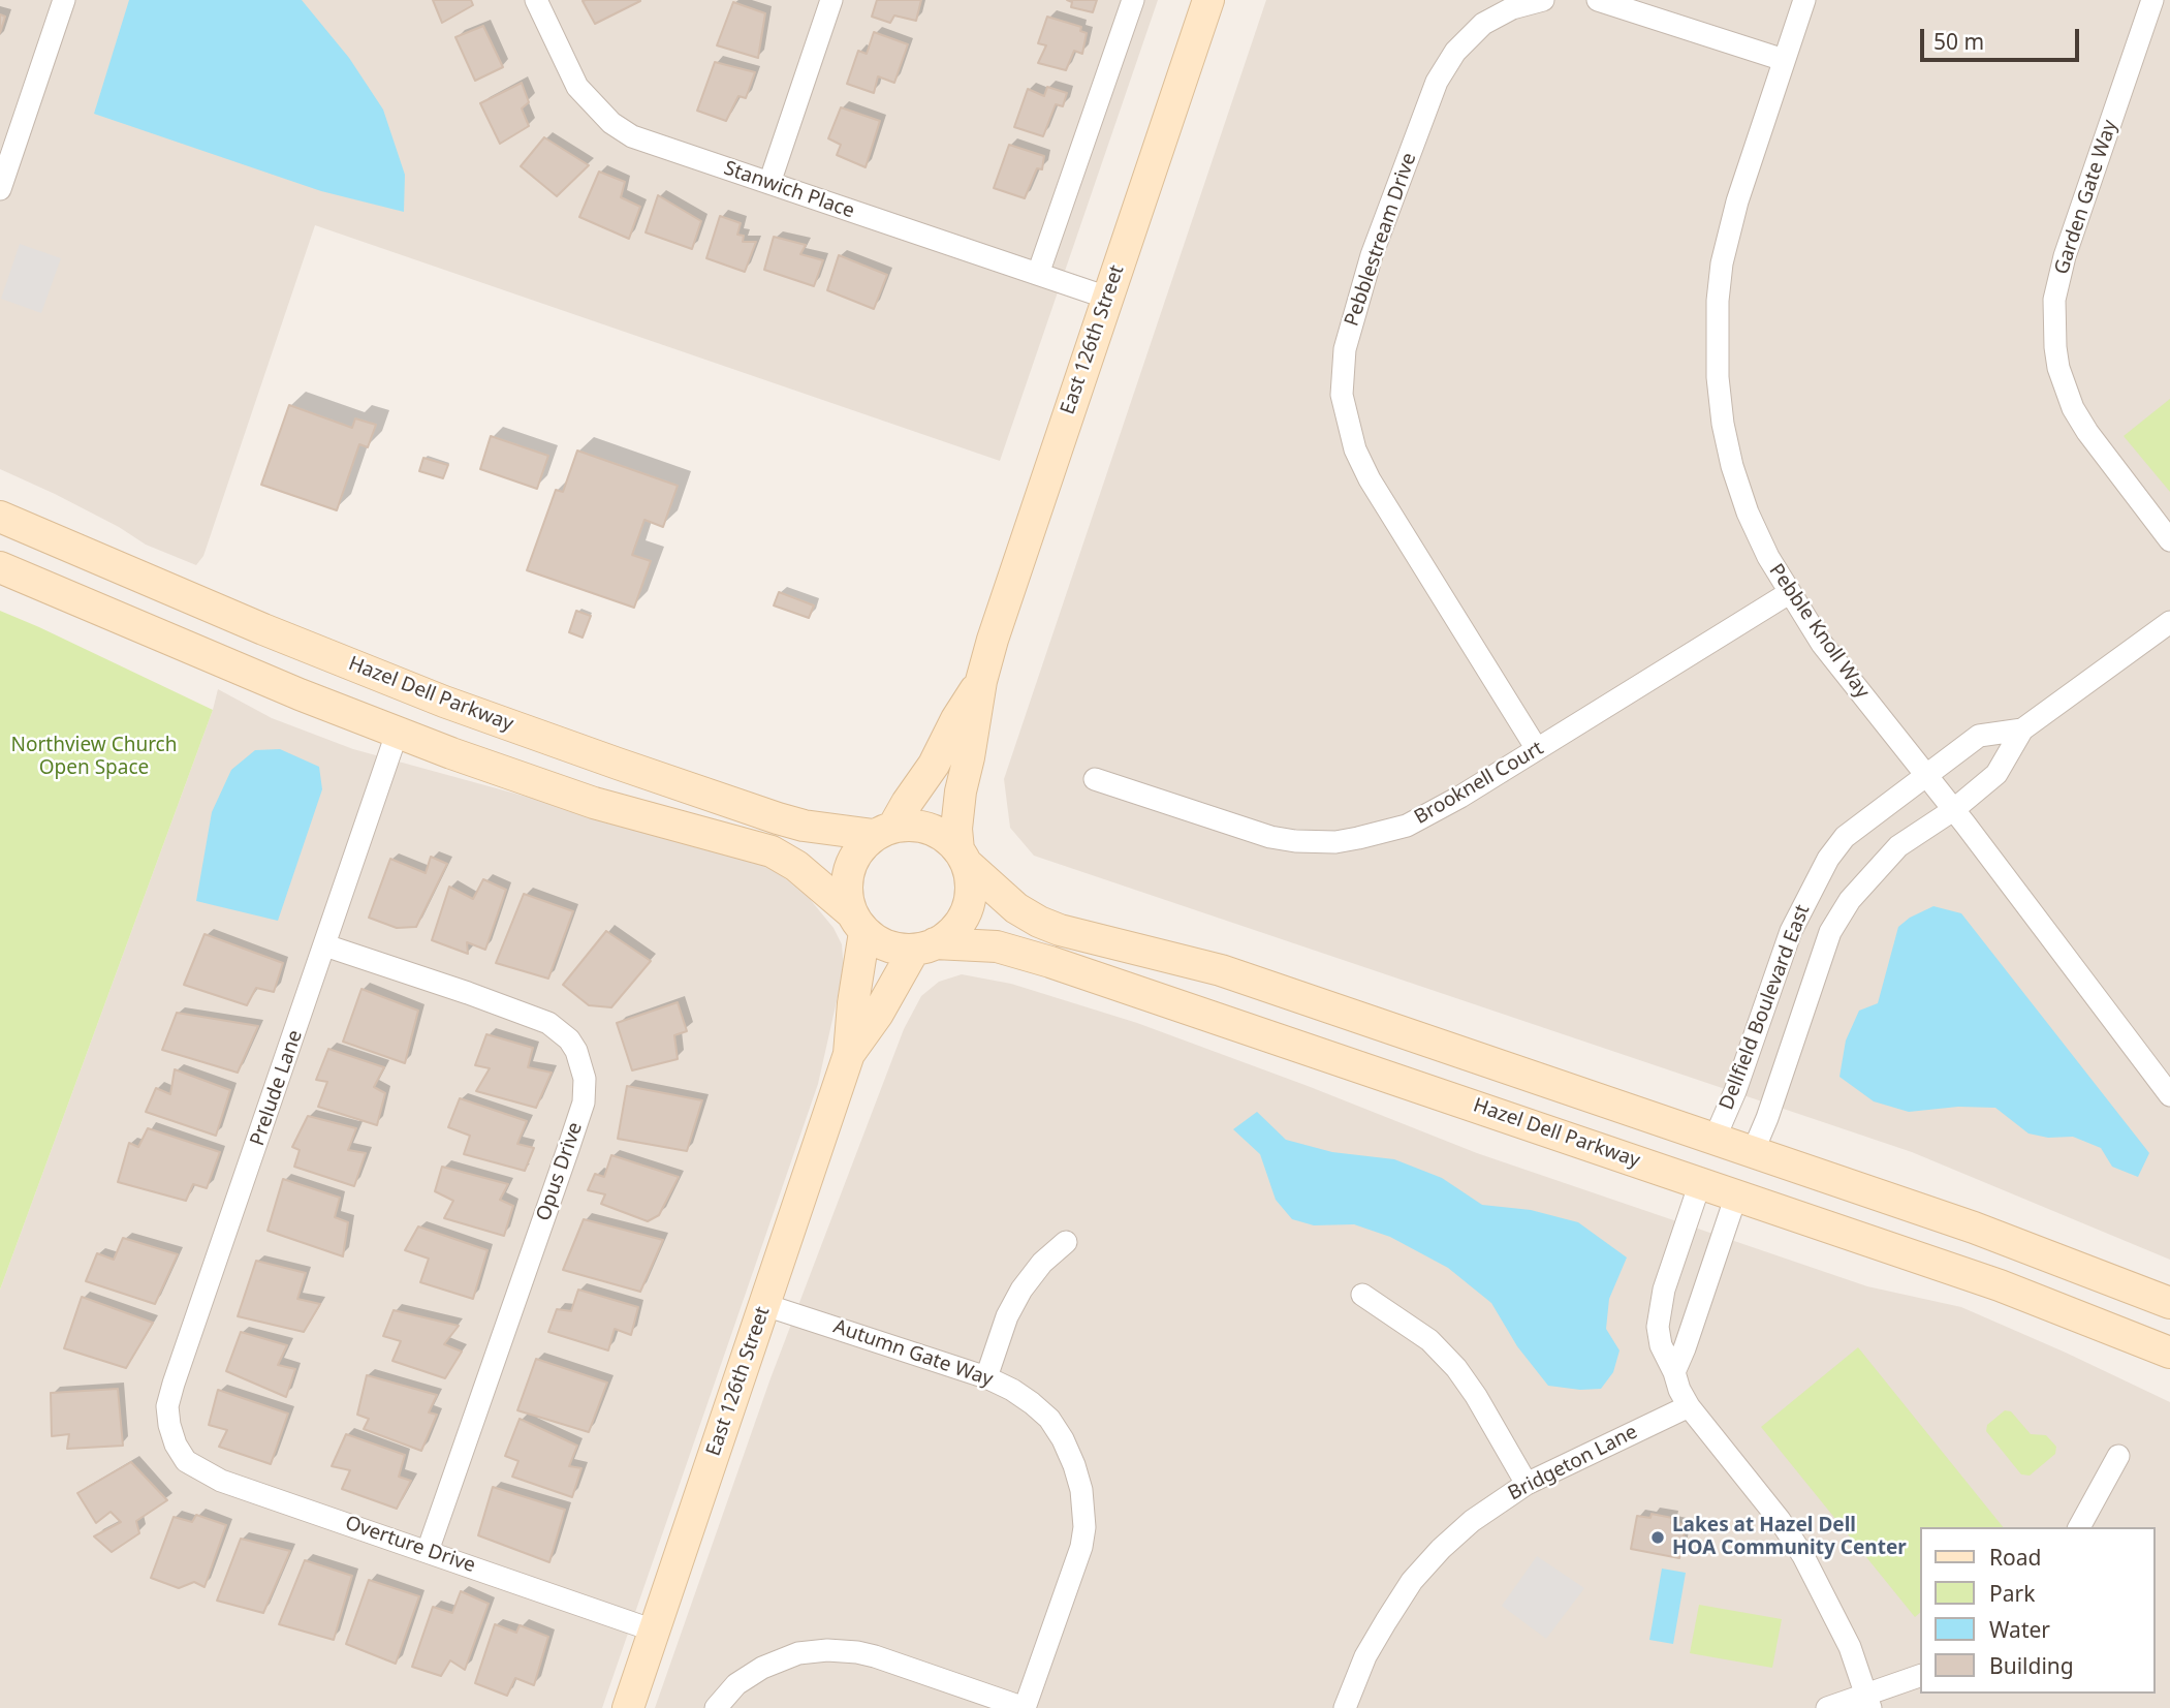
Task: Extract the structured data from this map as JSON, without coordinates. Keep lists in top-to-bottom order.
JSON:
{
  "streets": {
    "main road": ["East 126th Street", "Hazel Dell Parkway"],
    "street": [
      "Stanwich Place",
      "Garden Gate Way",
      "Pebblestream Drive",
      "Pebble Knoll Way",
      "Brooknell Court",
      "Dellfield Boulevard East",
      "Prelude Lane",
      "Opus Drive",
      "Autumn Gate Way",
      "Bridgeton Lane",
      "Overture Drive"
    ]
  },
  "crossings": [
    ["Stanwich Place", "East 126th Street"],
    ["Pebblestream Drive", "Brooknell Court"],
    ["East 126th Street", "Hazel Dell Parkway"],
    ["East 126th Street", "Autumn Gate Way"],
    ["East 126th Street", "Overture Drive"],
    ["Pebble Knoll Way", "Brooknell Court"],
    ["Pebble Knoll Way", "Dellfield Boulevard East"],
    ["Prelude Lane", "Opus Drive"],
    ["Prelude Lane", "Overture Drive"],
    ["Opus Drive", "Overture Drive"]
  ],
  "parks": ["Northview Church Open Space"],
  "places": ["Lakes at Hazel Dell HOA Community Center"],
  "legend": [
    "Road",
    "Park",
    "Water",
    "Building"
  ],
  "scale_bar": "50 m"
}
